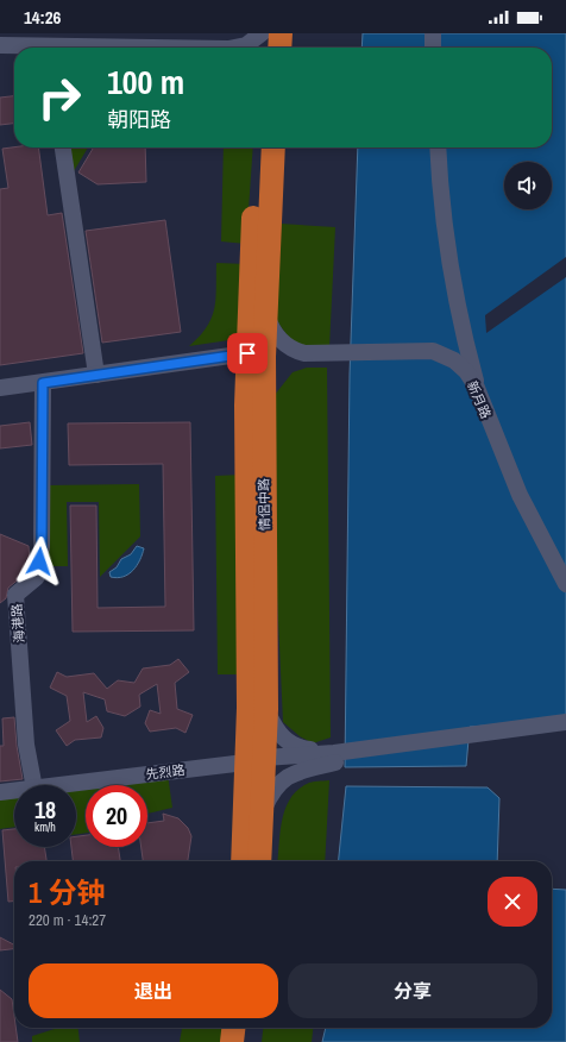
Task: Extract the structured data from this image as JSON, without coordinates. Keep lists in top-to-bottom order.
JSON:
{
  "streets": {
    "highway": ["情侶中路"],
    "street": ["新月路", "海港路", "先烈路"]
  },
  "crossings": [
    ["新月路", "情侶中路"],
    ["情侶中路", "先烈路"]
  ],
  "page": {
    "status": "14:26",
    "turn": ["100 m", "朝阳路"],
    "speed": "18 km/h",
    "limit": "20",
    "heading": ["1 分钟", "220 m · 14:27"],
    "buttons": ["退出", "分享"]
  }
}
